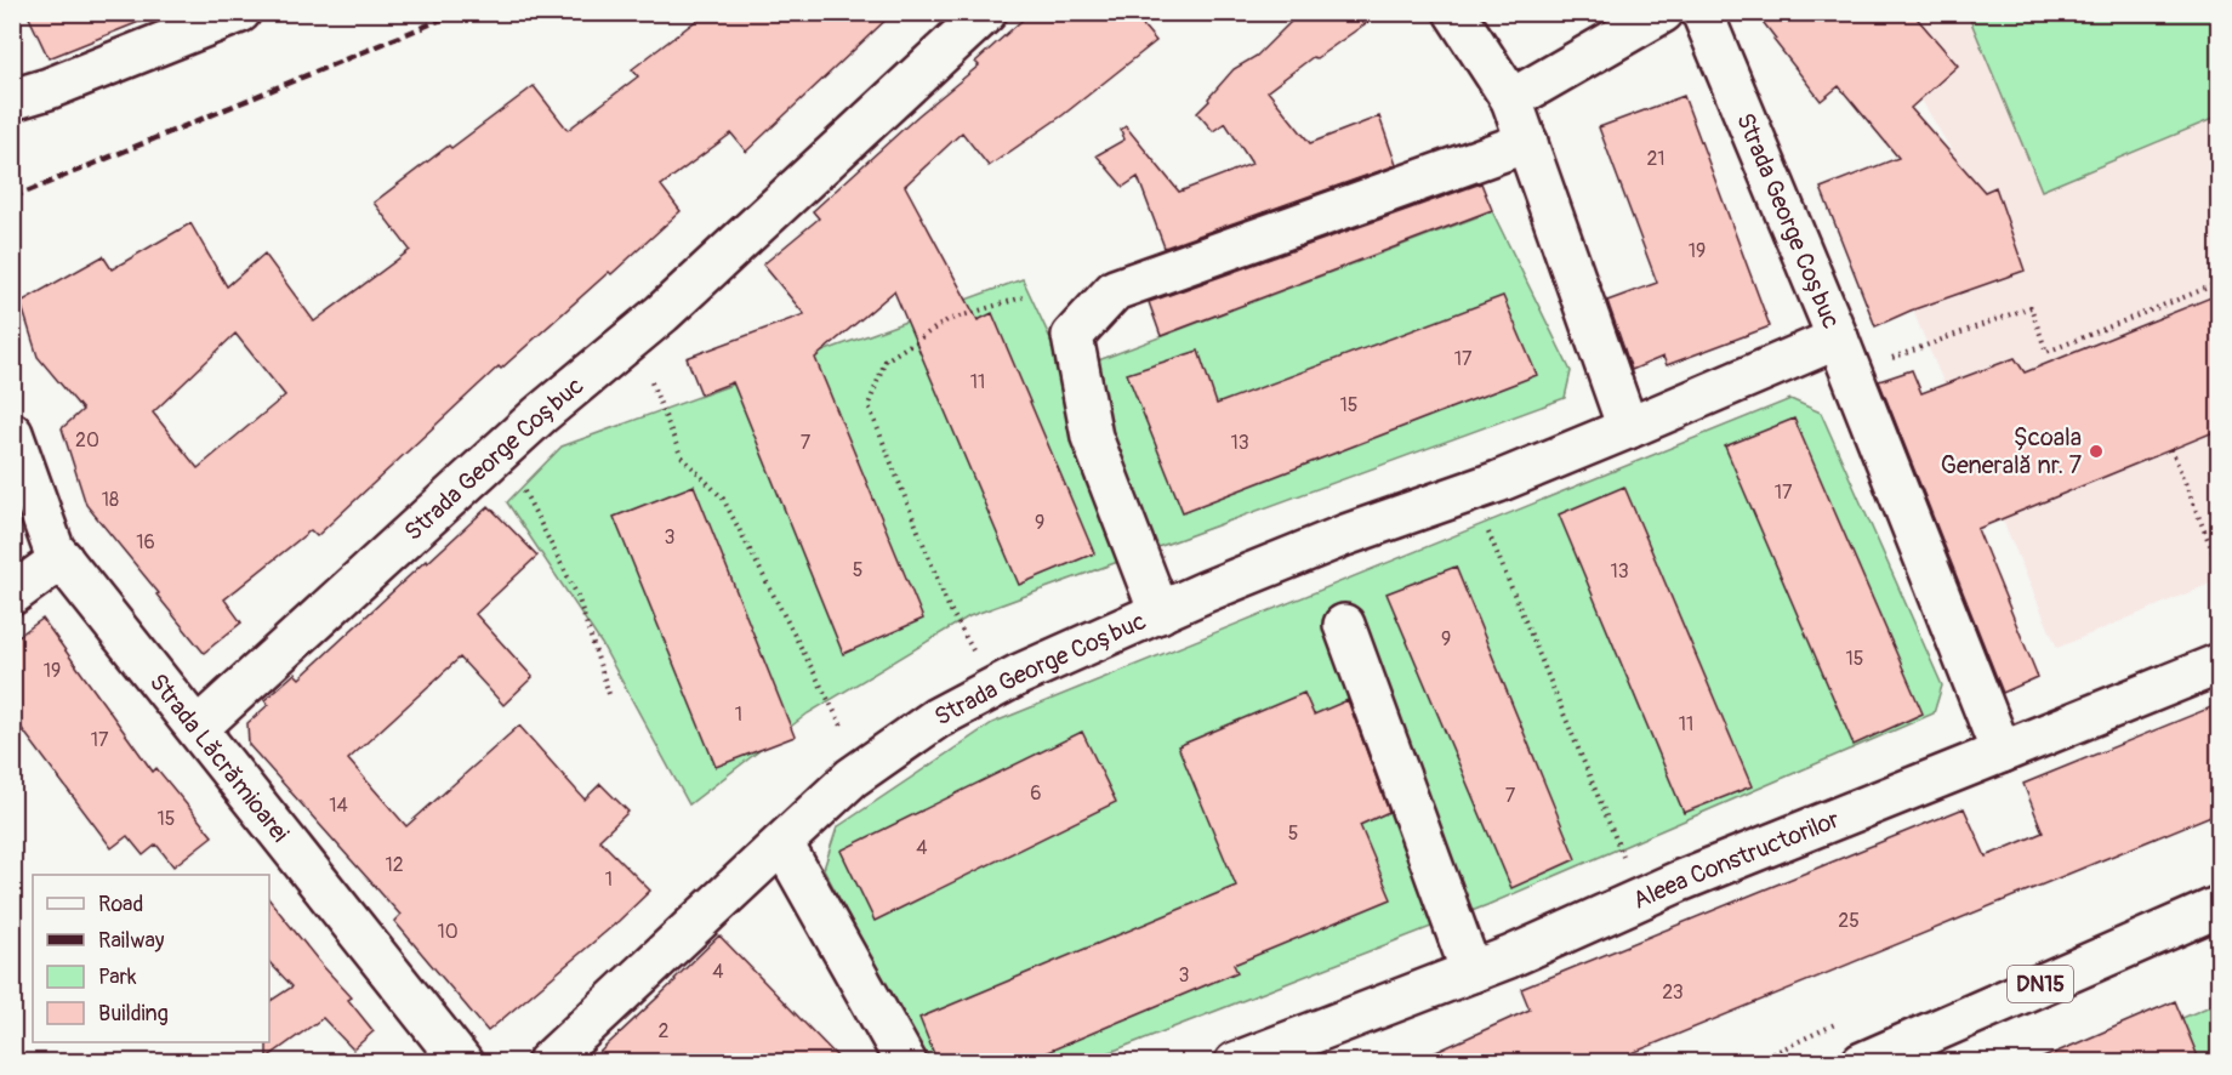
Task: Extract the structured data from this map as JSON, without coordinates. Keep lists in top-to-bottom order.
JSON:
{
  "streets": {
    "street": [
      "Strada George Coșbuc",
      "Strada Lăcrămioarei",
      "Aleea Constructorilor",
      "DN15"
    ]
  },
  "crossings": [
    ["Strada George Coșbuc", "Strada Lăcrămioarei"]
  ],
  "places": ["Școala Generală nr. 7"],
  "house_numbers": [
    "21",
    "19",
    "17",
    "11",
    "15",
    "20",
    "7",
    "13",
    "17",
    "18",
    "9",
    "3",
    "16",
    "5",
    "13",
    "9",
    "15",
    "19",
    "1",
    "11",
    "17",
    "6",
    "7",
    "14",
    "15",
    "5",
    "4",
    "12",
    "1",
    "25",
    "10",
    "4",
    "3",
    "23",
    "2"
  ],
  "legend": [
    "Road",
    "Railway",
    "Park",
    "Building"
  ]
}
